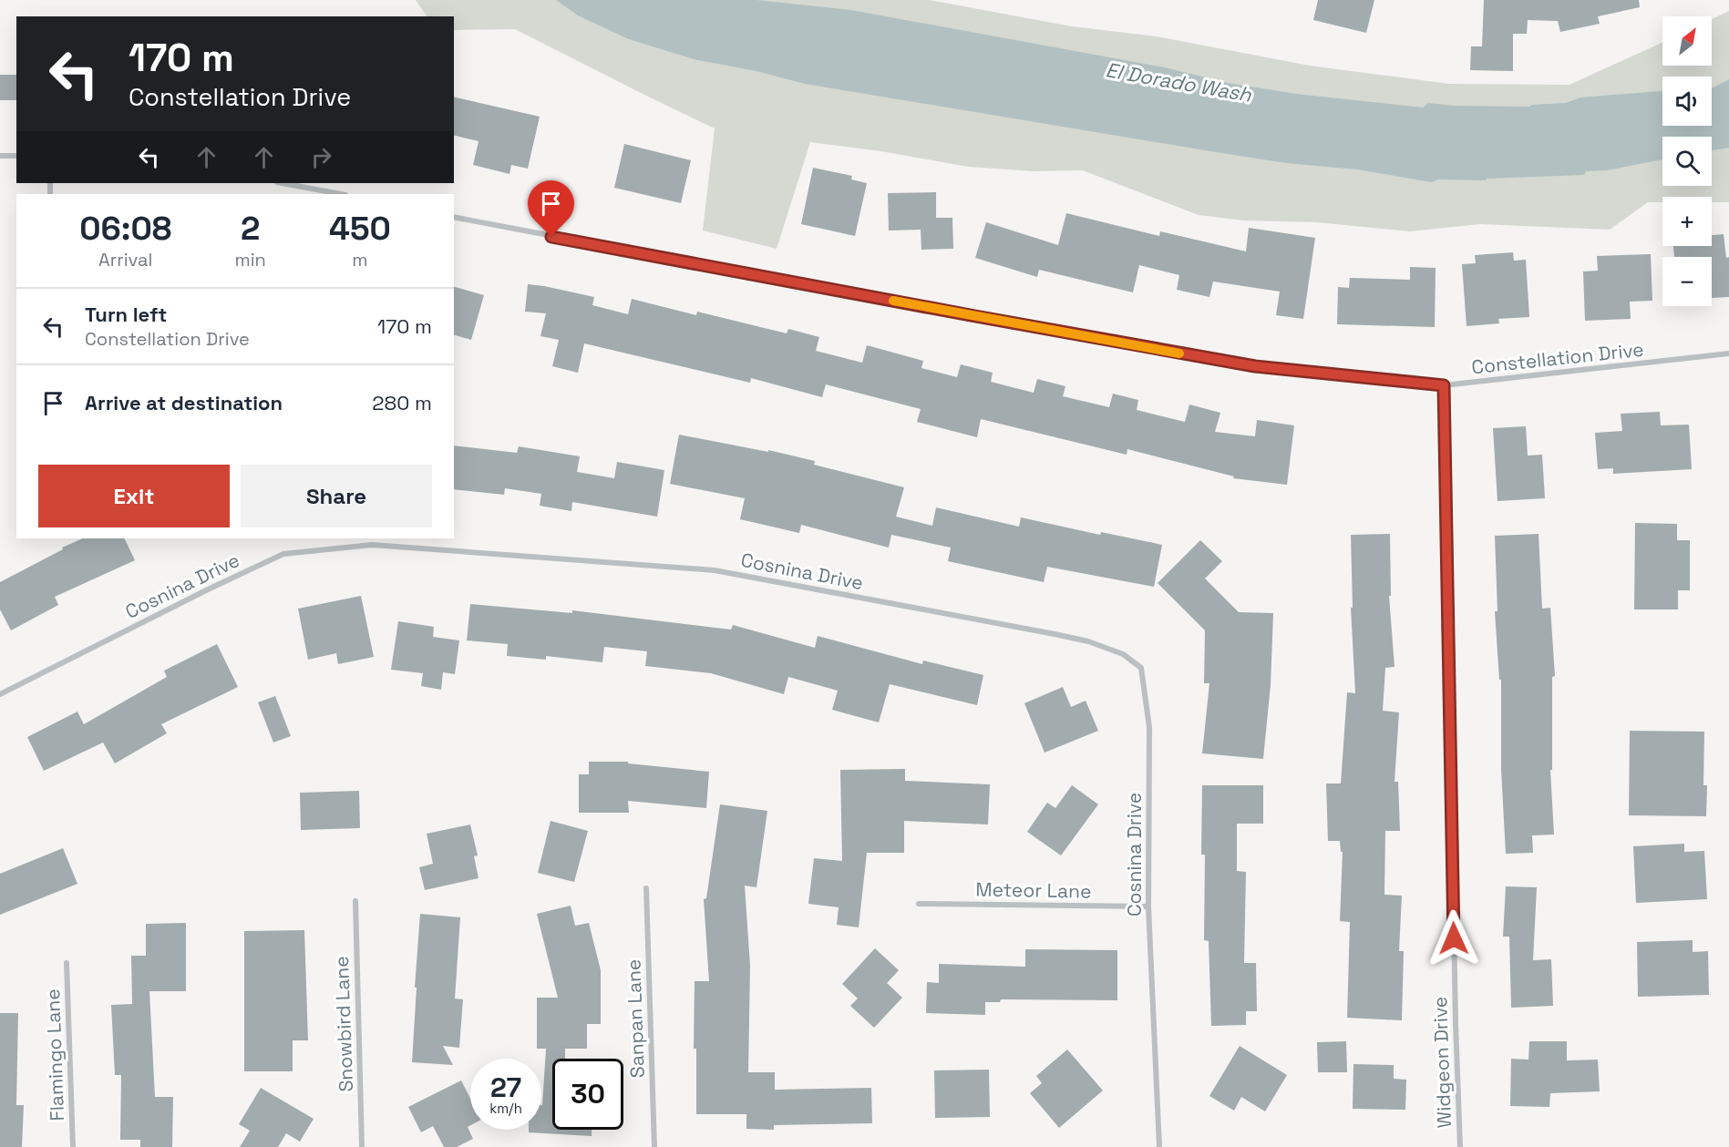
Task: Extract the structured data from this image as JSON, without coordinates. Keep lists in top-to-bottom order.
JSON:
{
  "streets": {
    "street": [
      "Constellation Drive",
      "Cosnina Drive",
      "Meteor Lane",
      "Sanpan Lane",
      "Snowbird Lane",
      "Flamingo Lane",
      "Widgeon Drive"
    ]
  },
  "crossings": [
    ["Constellation Drive", "Widgeon Drive"],
    ["Cosnina Drive", "Meteor Lane"]
  ],
  "water": ["El Dorado Wash"],
  "north": "top right",
  "page": {
    "map_buttons": ["+", "−"],
    "turn": ["170 m", "Constellation Drive"],
    "eta": [
      "06:08",
      "Arrival",
      "2",
      "min",
      "450",
      "m"
    ],
    "list": [
      {
        "name": "Turn left",
        "note": "Constellation Drive",
        "value": "170 m"
      },
      {
        "name": "Arrive at destination",
        "value": "280 m"
      }
    ],
    "buttons": ["Exit", "Share"],
    "speed": "27 km/h",
    "limit": "30"
  }
}
